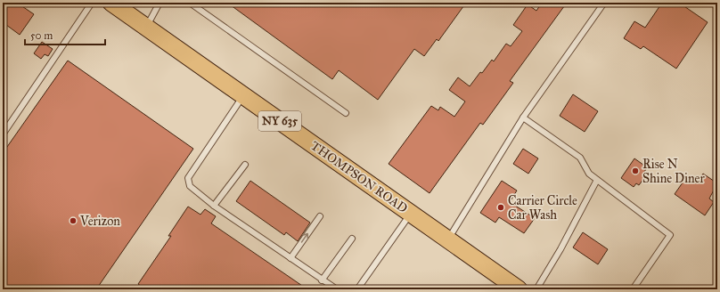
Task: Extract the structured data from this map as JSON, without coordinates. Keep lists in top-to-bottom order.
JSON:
{
  "streets": {
    "main road": ["NY 635", "THOMPSON ROAD"]
  },
  "places": ["Rise N Shine Diner", "Carrier Circle Car Wash", "Verizon"],
  "scale_bar": "50 m"
}
